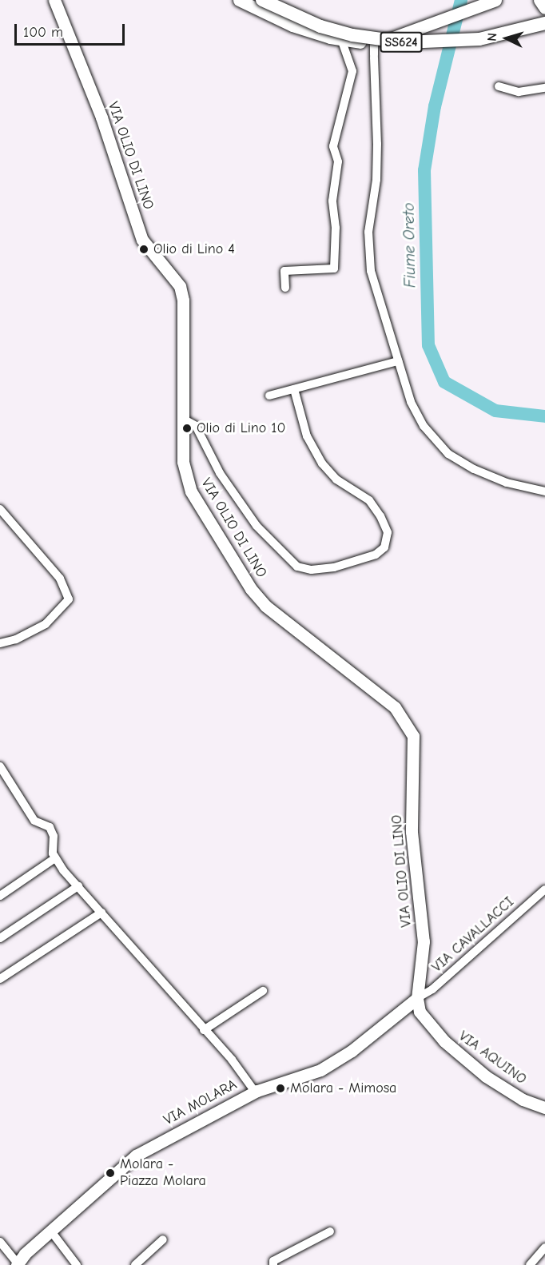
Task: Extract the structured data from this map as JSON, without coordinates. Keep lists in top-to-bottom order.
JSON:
{
  "streets": {
    "main road": ["SS624"],
    "street": [
      "VIA OLIO DI LINO",
      "VIA CAVALLACCI",
      "VIA AQUINO",
      "VIA MOLARA"
    ]
  },
  "crossings": [
    ["VIA OLIO DI LINO", "VIA CAVALLACCI"],
    ["VIA OLIO DI LINO", "VIA AQUINO"],
    ["VIA OLIO DI LINO", "VIA MOLARA"],
    ["VIA CAVALLACCI", "VIA AQUINO"],
    ["VIA CAVALLACCI", "VIA MOLARA"],
    ["VIA AQUINO", "VIA MOLARA"]
  ],
  "water": ["Fiume Oreto"],
  "places": [
    "Olio di Lino 4",
    "Olio di Lino 10",
    "Molara - Mimosa",
    "Molara - Piazza Molara"
  ],
  "scale_bar": "100 m",
  "north": "left"
}
